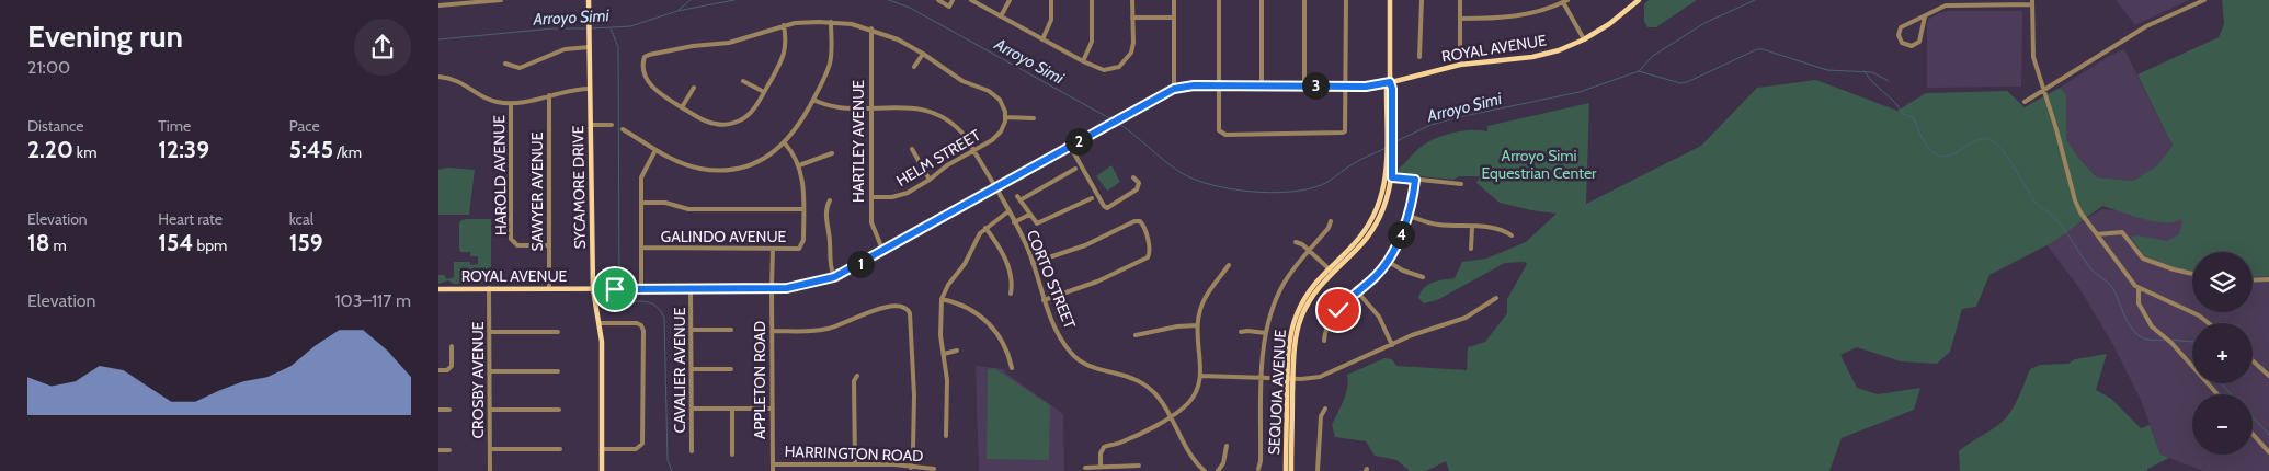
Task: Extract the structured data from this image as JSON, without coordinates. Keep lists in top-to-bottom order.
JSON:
{
  "streets": {
    "main road": ["ROYAL AVENUE", "SYCAMORE DRIVE", "SEQUOIA AVENUE"],
    "street": [
      "HARTLEY AVENUE",
      "HELM STREET",
      "HAROLD AVENUE",
      "SAWYER AVENUE",
      "GALINDO AVENUE",
      "CORTO STREET",
      "CAVALIER AVENUE",
      "CROSBY AVENUE",
      "APPLETON ROAD",
      "HARRINGTON ROAD"
    ]
  },
  "crossings": [
    ["ROYAL AVENUE", "HARTLEY AVENUE"],
    ["ROYAL AVENUE", "SYCAMORE DRIVE"],
    ["ROYAL AVENUE", "SAWYER AVENUE"],
    ["ROYAL AVENUE", "CORTO STREET"],
    ["ROYAL AVENUE", "CAVALIER AVENUE"],
    ["ROYAL AVENUE", "CROSBY AVENUE"],
    ["ROYAL AVENUE", "APPLETON ROAD"],
    ["ROYAL AVENUE", "SEQUOIA AVENUE"],
    ["HARTLEY AVENUE", "HELM STREET"],
    ["HARTLEY AVENUE", "CORTO STREET"],
    ["HELM STREET", "CORTO STREET"],
    ["HAROLD AVENUE", "SAWYER AVENUE"],
    ["GALINDO AVENUE", "APPLETON ROAD"],
    ["APPLETON ROAD", "HARRINGTON ROAD"]
  ],
  "water": ["Arroyo Simi"],
  "parks": ["Arroyo Simi Equestrian Center"],
  "page": {
    "heading": ["Evening run", "21:00"],
    "pins": [
      "3",
      "2",
      "4",
      "1"
    ],
    "stats": [
      ["Distance", "2.20 km"],
      ["Time", "12:39"],
      ["Pace", "5:45 /km"],
      ["Elevation", "18 m"],
      ["Heart rate", "154 bpm"],
      ["kcal", "159"]
    ],
    "map_buttons": ["+", "−"],
    "chart": ["Elevation", "103–117 m"]
  }
}
